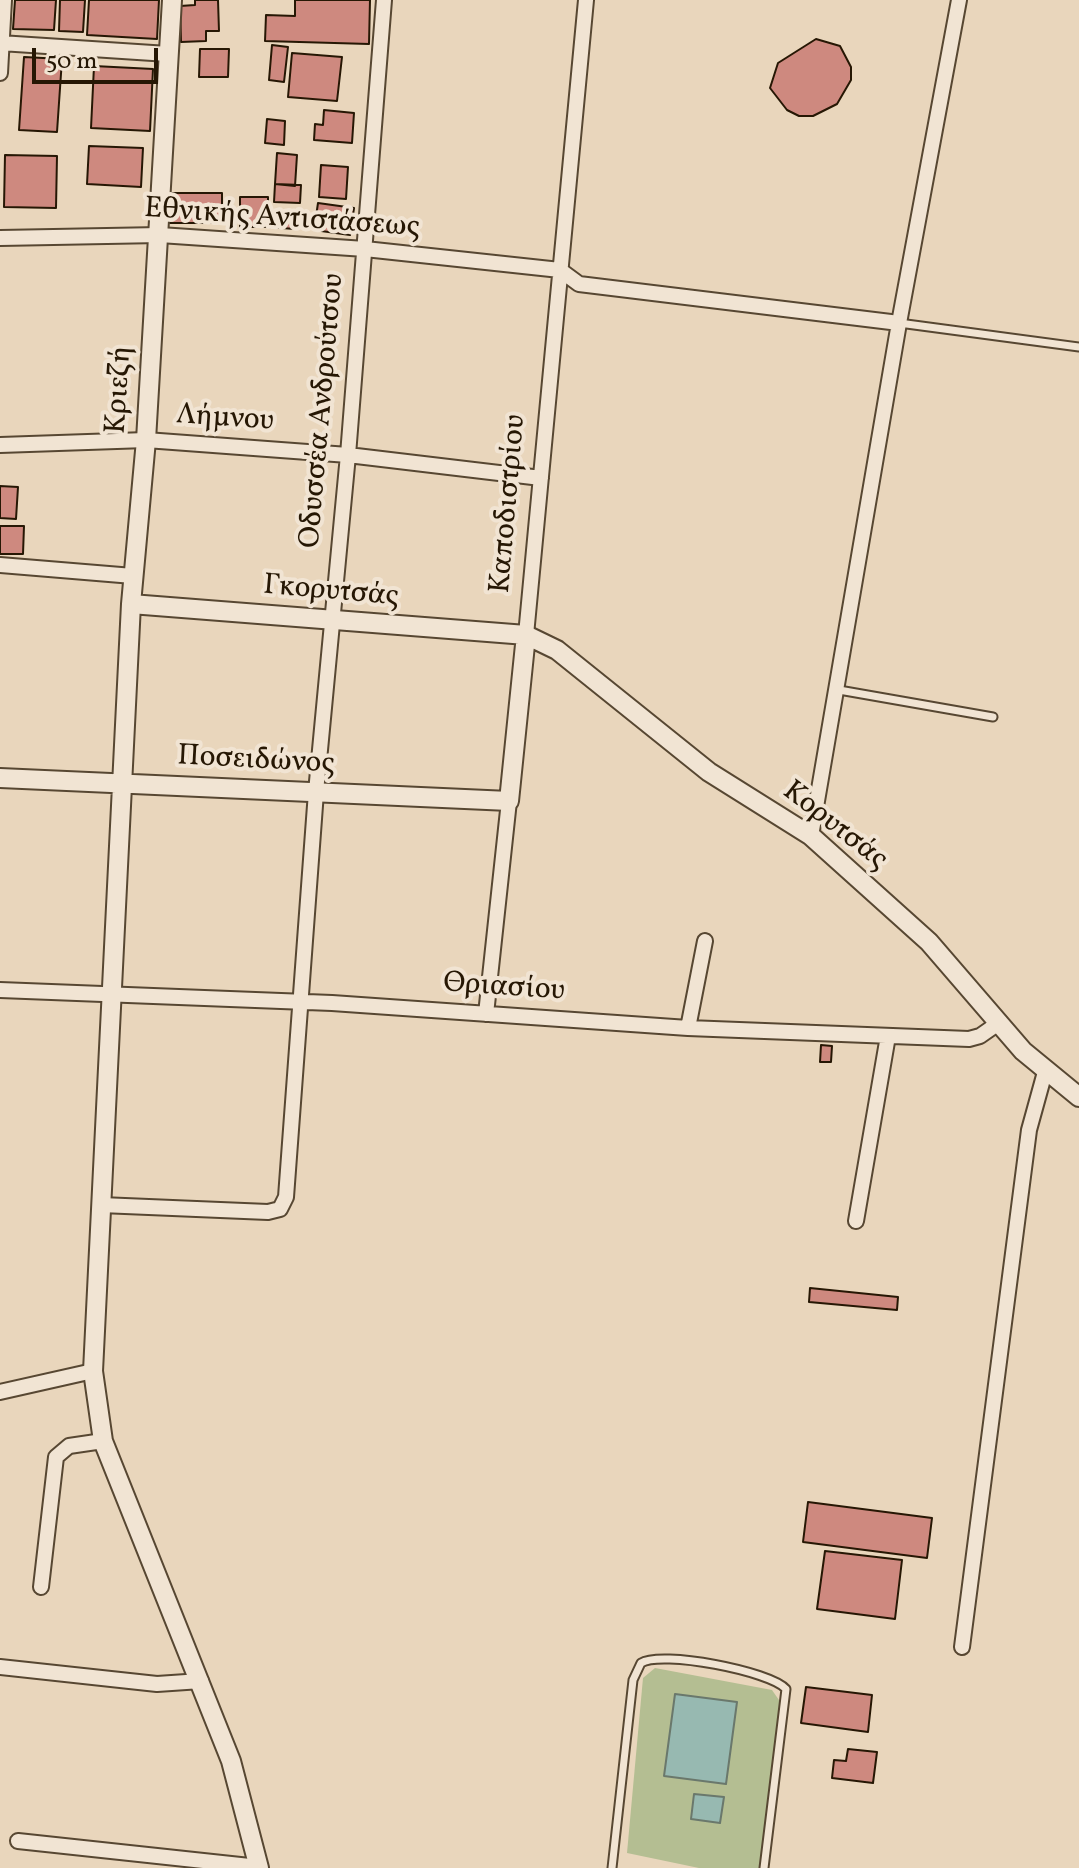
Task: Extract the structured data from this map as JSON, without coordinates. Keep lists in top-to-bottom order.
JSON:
{
  "streets": {
    "street": [
      "Εθνικής Αντιστάσεως",
      "Κριεζή",
      "Οδυσσέα Ανδρούτσου",
      "Λήμνου",
      "Καποδιστρίου",
      "Γκορυτσάς",
      "Ποσειδώνος",
      "Κορυτσάς",
      "Θριασίου"
    ]
  },
  "crossings": [
    ["Εθνικής Αντιστάσεως", "Κριεζή"],
    ["Εθνικής Αντιστάσεως", "Οδυσσέα Ανδρούτσου"],
    ["Εθνικής Αντιστάσεως", "Καποδιστρίου"],
    ["Κριεζή", "Οδυσσέα Ανδρούτσου"],
    ["Κριεζή", "Λήμνου"],
    ["Κριεζή", "Γκορυτσάς"],
    ["Κριεζή", "Ποσειδώνος"],
    ["Κριεζή", "Θριασίου"],
    ["Οδυσσέα Ανδρούτσου", "Λήμνου"],
    ["Οδυσσέα Ανδρούτσου", "Γκορυτσάς"],
    ["Οδυσσέα Ανδρούτσου", "Ποσειδώνος"],
    ["Οδυσσέα Ανδρούτσου", "Θριασίου"],
    ["Λήμνου", "Καποδιστρίου"],
    ["Καποδιστρίου", "Γκορυτσάς"],
    ["Καποδιστρίου", "Ποσειδώνος"],
    ["Καποδιστρίου", "Κορυτσάς"],
    ["Καποδιστρίου", "Θριασίου"],
    ["Γκορυτσάς", "Κορυτσάς"],
    ["Κορυτσάς", "Θριασίου"]
  ],
  "scale_bar": "50 m"
}
